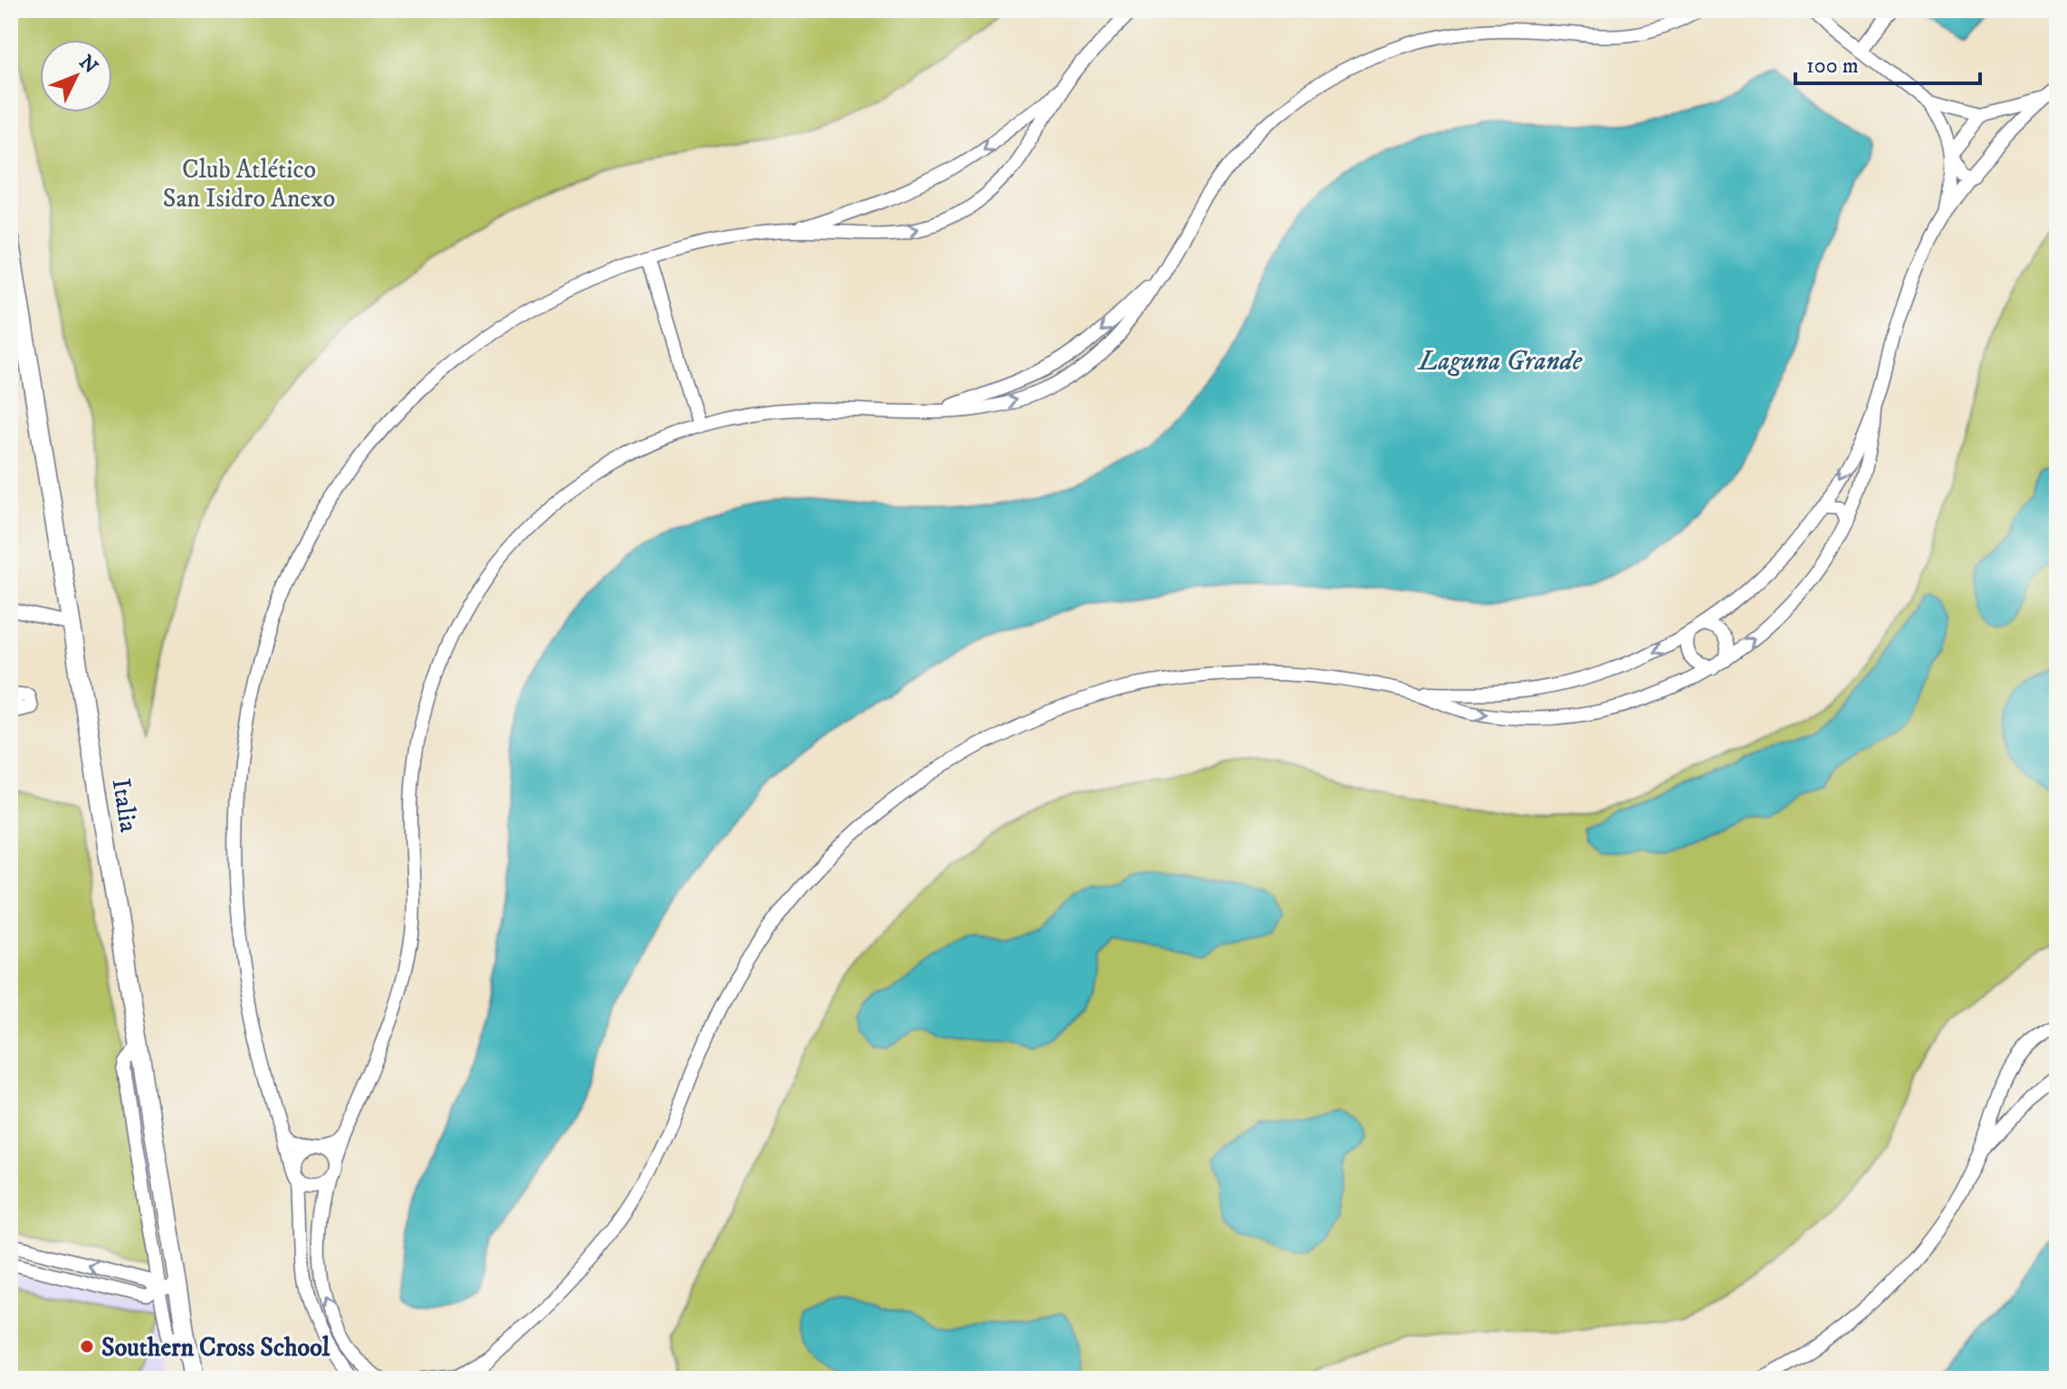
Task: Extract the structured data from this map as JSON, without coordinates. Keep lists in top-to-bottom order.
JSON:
{
  "streets": {
    "street": ["Italia"]
  },
  "water": ["Laguna Grande"],
  "parks": ["Club Atlético San Isidro Anexo"],
  "places": ["Southern Cross School"],
  "scale_bar": "100 m",
  "north": "top right"
}
